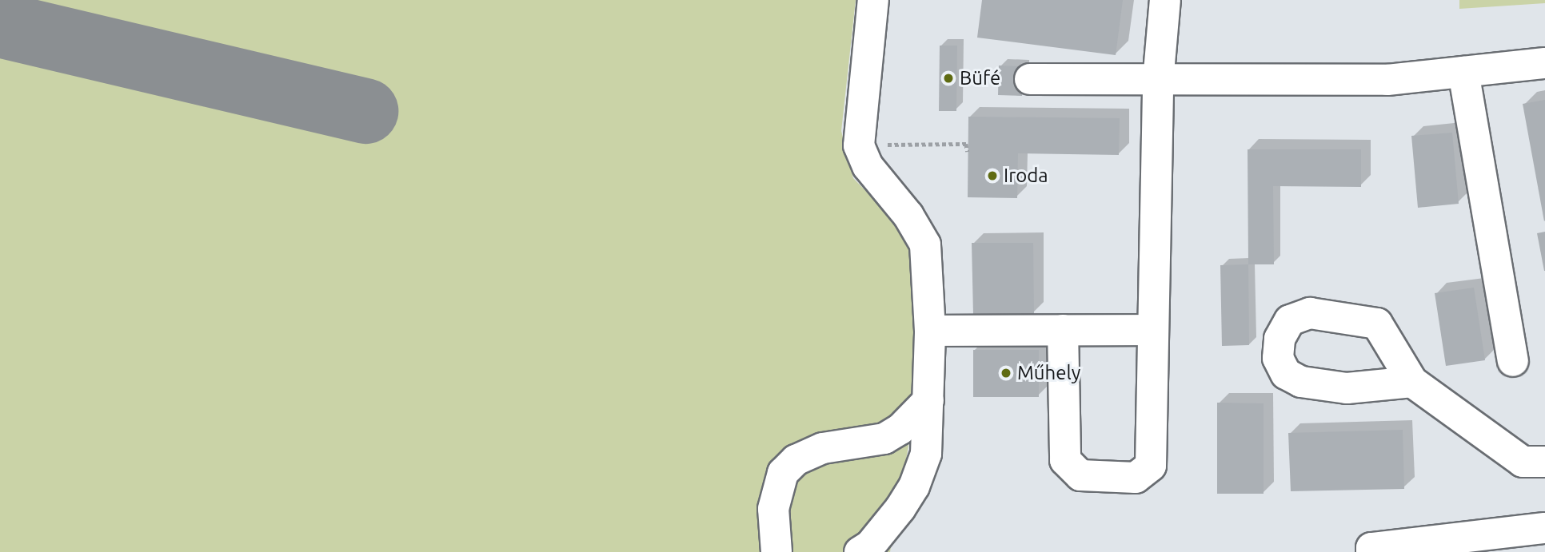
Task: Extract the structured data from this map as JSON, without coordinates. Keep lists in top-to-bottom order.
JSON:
{
  "places": ["Büfé", "Iroda", "Műhely"]
}
